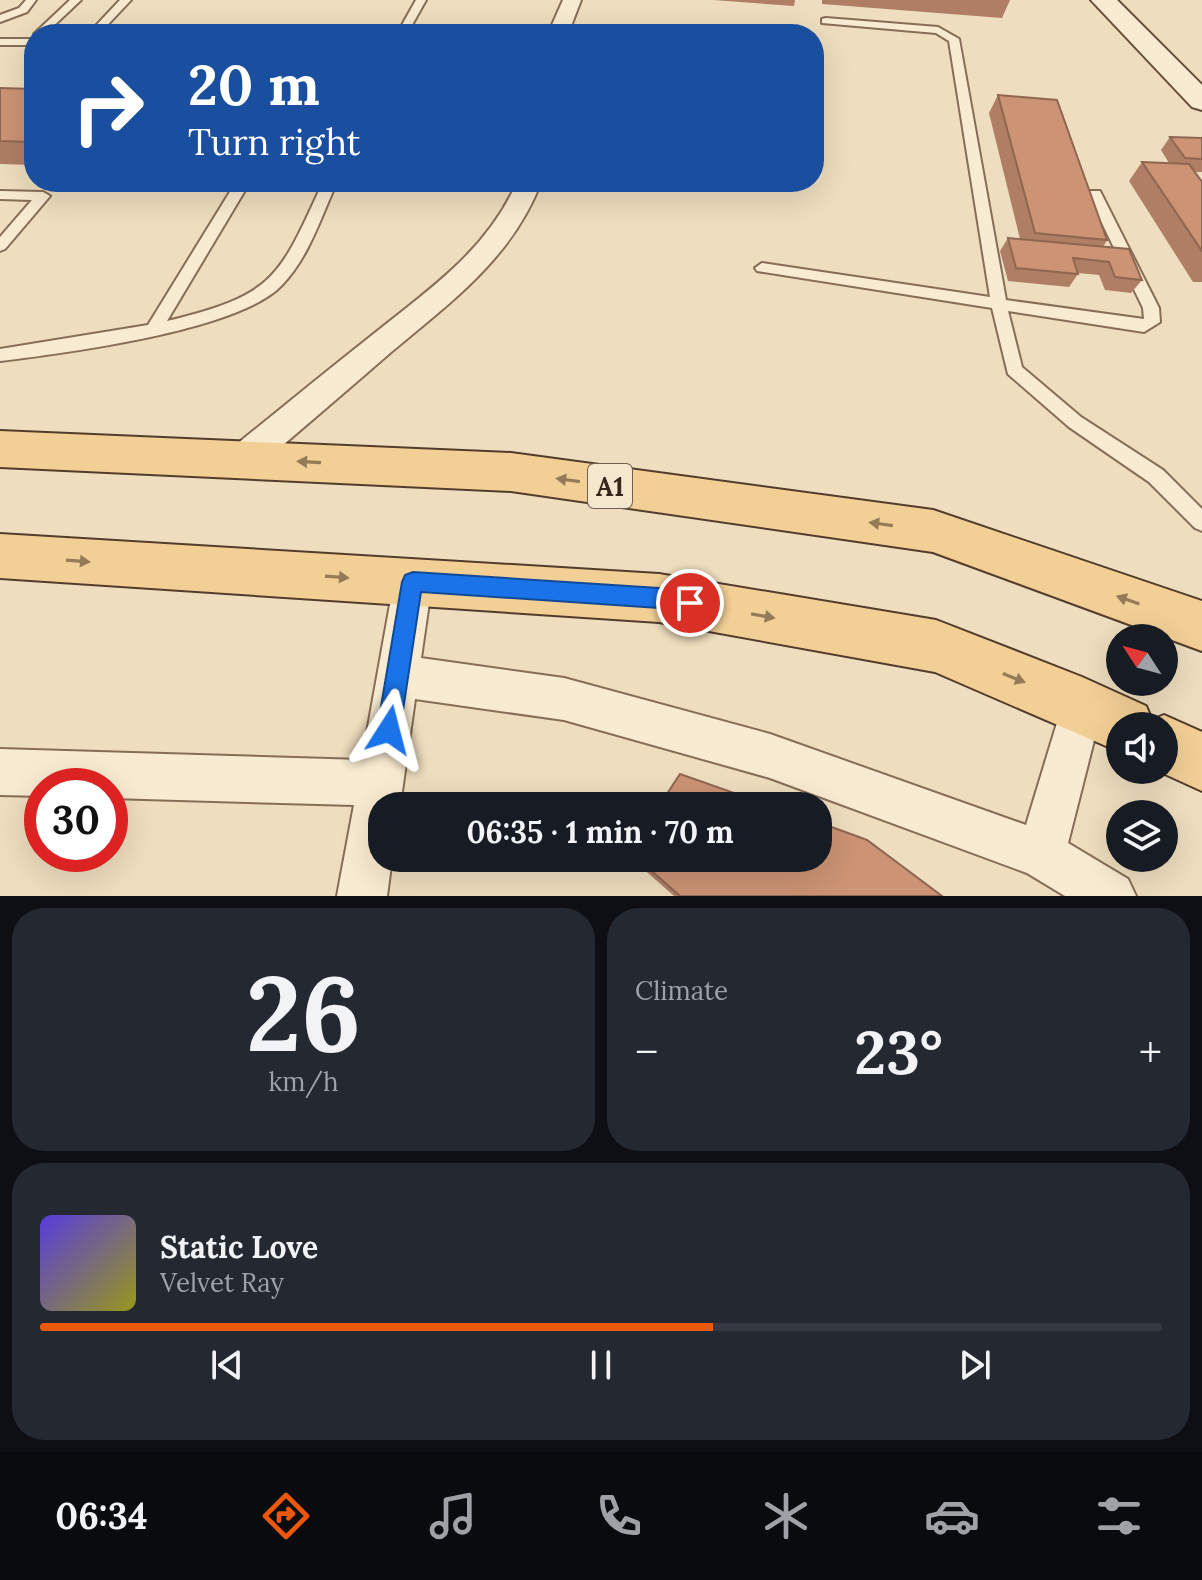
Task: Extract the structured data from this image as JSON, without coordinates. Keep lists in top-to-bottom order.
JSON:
{
  "streets": {
    "main road": ["A1"]
  },
  "north": "top left",
  "page": {
    "turn": ["20 m", "Turn right"],
    "limit": "30",
    "trip": "06:35 · 1 min · 70 m",
    "tile": [
      ["26", "km/h"],
      "Climate"
    ],
    "heat": ["−", "23°", "+"],
    "song": ["Static Love", "Velvet Ray"],
    "tabs": "06:34"
  }
}
